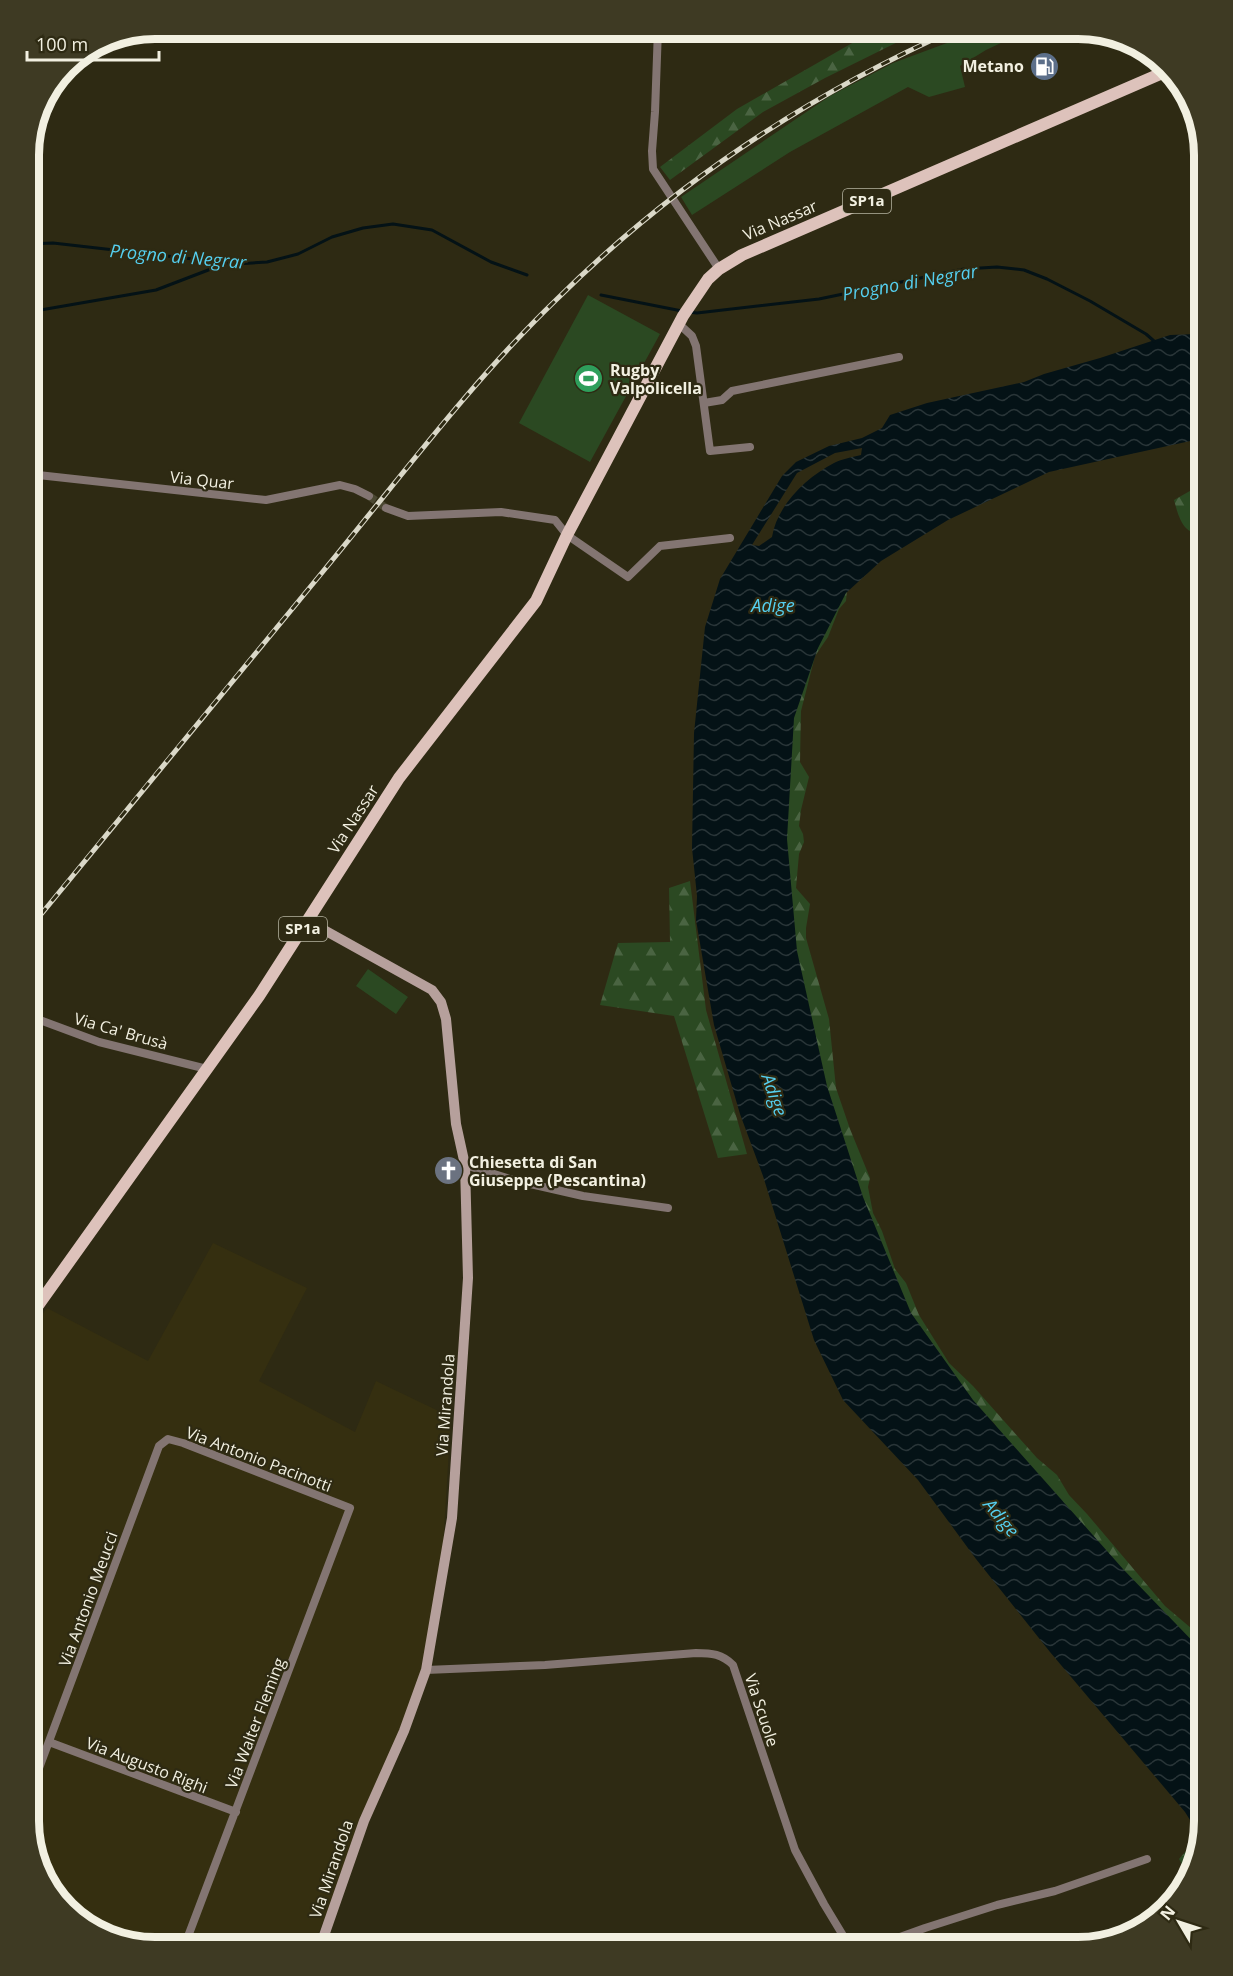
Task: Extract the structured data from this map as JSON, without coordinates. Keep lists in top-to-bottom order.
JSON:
{
  "streets": {
    "main road": ["SP1a", "Via Nassar"],
    "street": [
      "Via Quar",
      "Via Ca' Brusà",
      "Via Mirandola",
      "Via Antonio Pacinotti",
      "Via Antonio Meucci",
      "Via Scuole",
      "Via Walter Fleming",
      "Via Augusto Righi"
    ]
  },
  "crossings": [
    ["Via Nassar", "Via Ca' Brusà"],
    ["Via Nassar", "Via Mirandola"],
    ["Via Mirandola", "Via Scuole"],
    ["Via Antonio Pacinotti", "Via Antonio Meucci"],
    ["Via Antonio Pacinotti", "Via Walter Fleming"],
    ["Via Antonio Meucci", "Via Augusto Righi"],
    ["Via Walter Fleming", "Via Augusto Righi"]
  ],
  "water": ["Progno di Negrar", "Adige"],
  "places": {
    "fuel station": ["Metano"],
    "sports": ["Rugby Valpolicella"],
    "church": ["Chiesetta di San Giuseppe (Pescantina)"]
  },
  "scale_bar": "100 m",
  "north": "top left"
}
